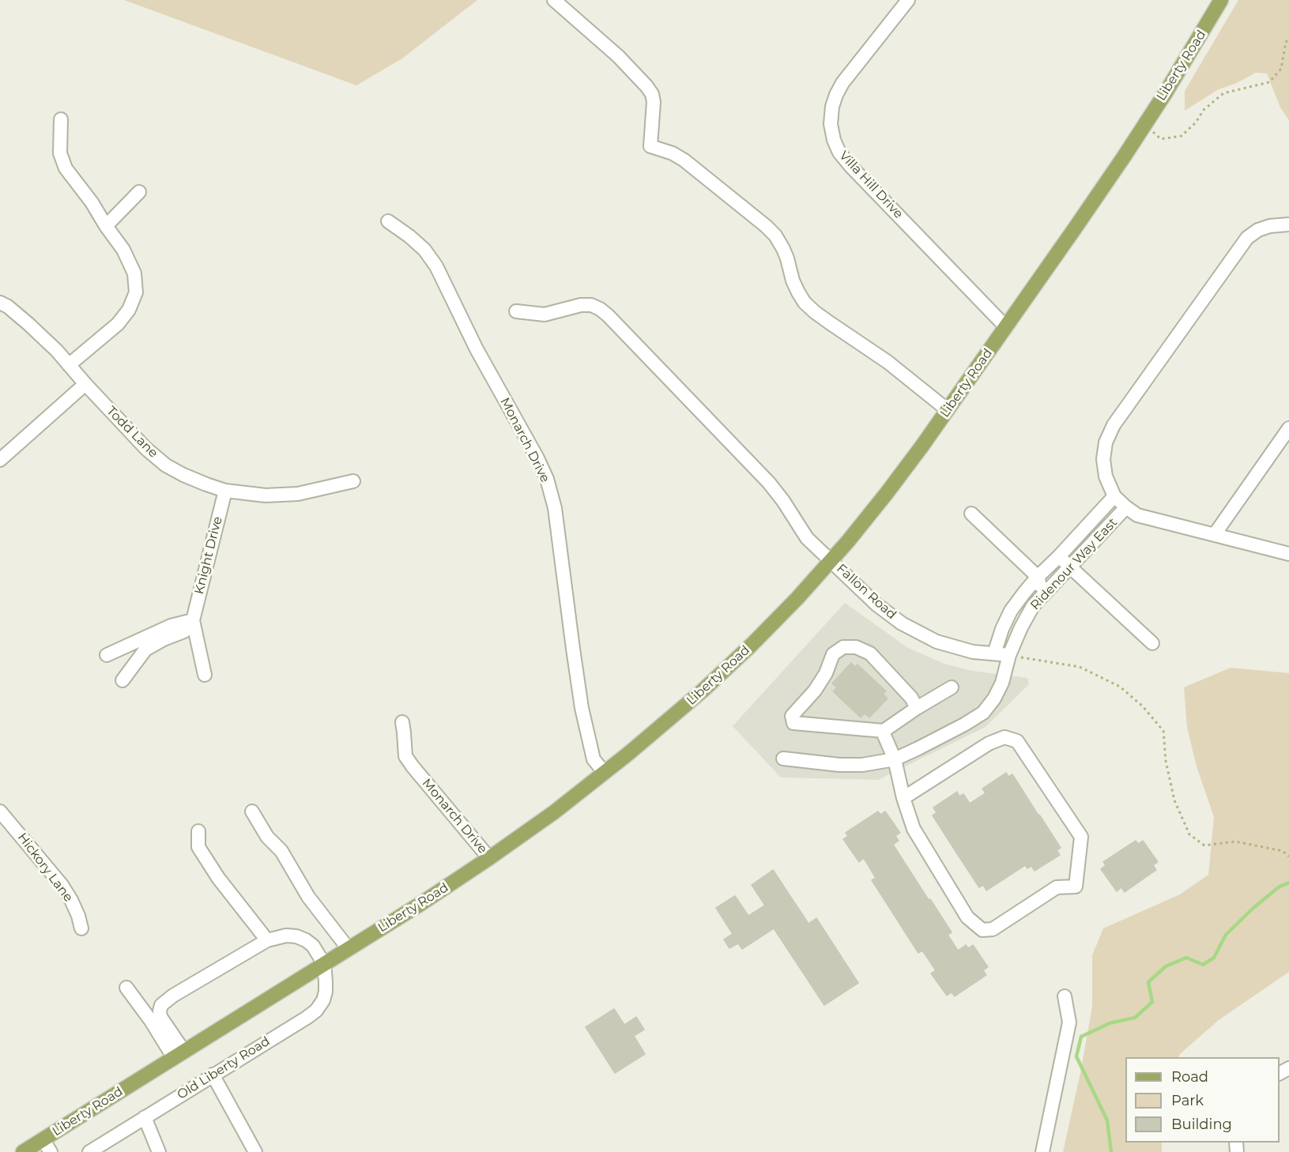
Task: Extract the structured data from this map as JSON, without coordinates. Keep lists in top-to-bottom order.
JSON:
{
  "streets": {
    "main road": ["Liberty Road"],
    "street": [
      "Villa Hill Drive",
      "Todd Lane",
      "Monarch Drive",
      "Knight Drive",
      "Ridenour Way East",
      "Fallon Road",
      "Hickory Lane",
      "Old Liberty Road"
    ]
  },
  "crossings": [
    ["Liberty Road", "Villa Hill Drive"],
    ["Liberty Road", "Monarch Drive"],
    ["Liberty Road", "Fallon Road"],
    ["Liberty Road", "Old Liberty Road"],
    ["Todd Lane", "Knight Drive"],
    ["Ridenour Way East", "Fallon Road"]
  ],
  "legend": ["Road", "Park", "Building"]
}
